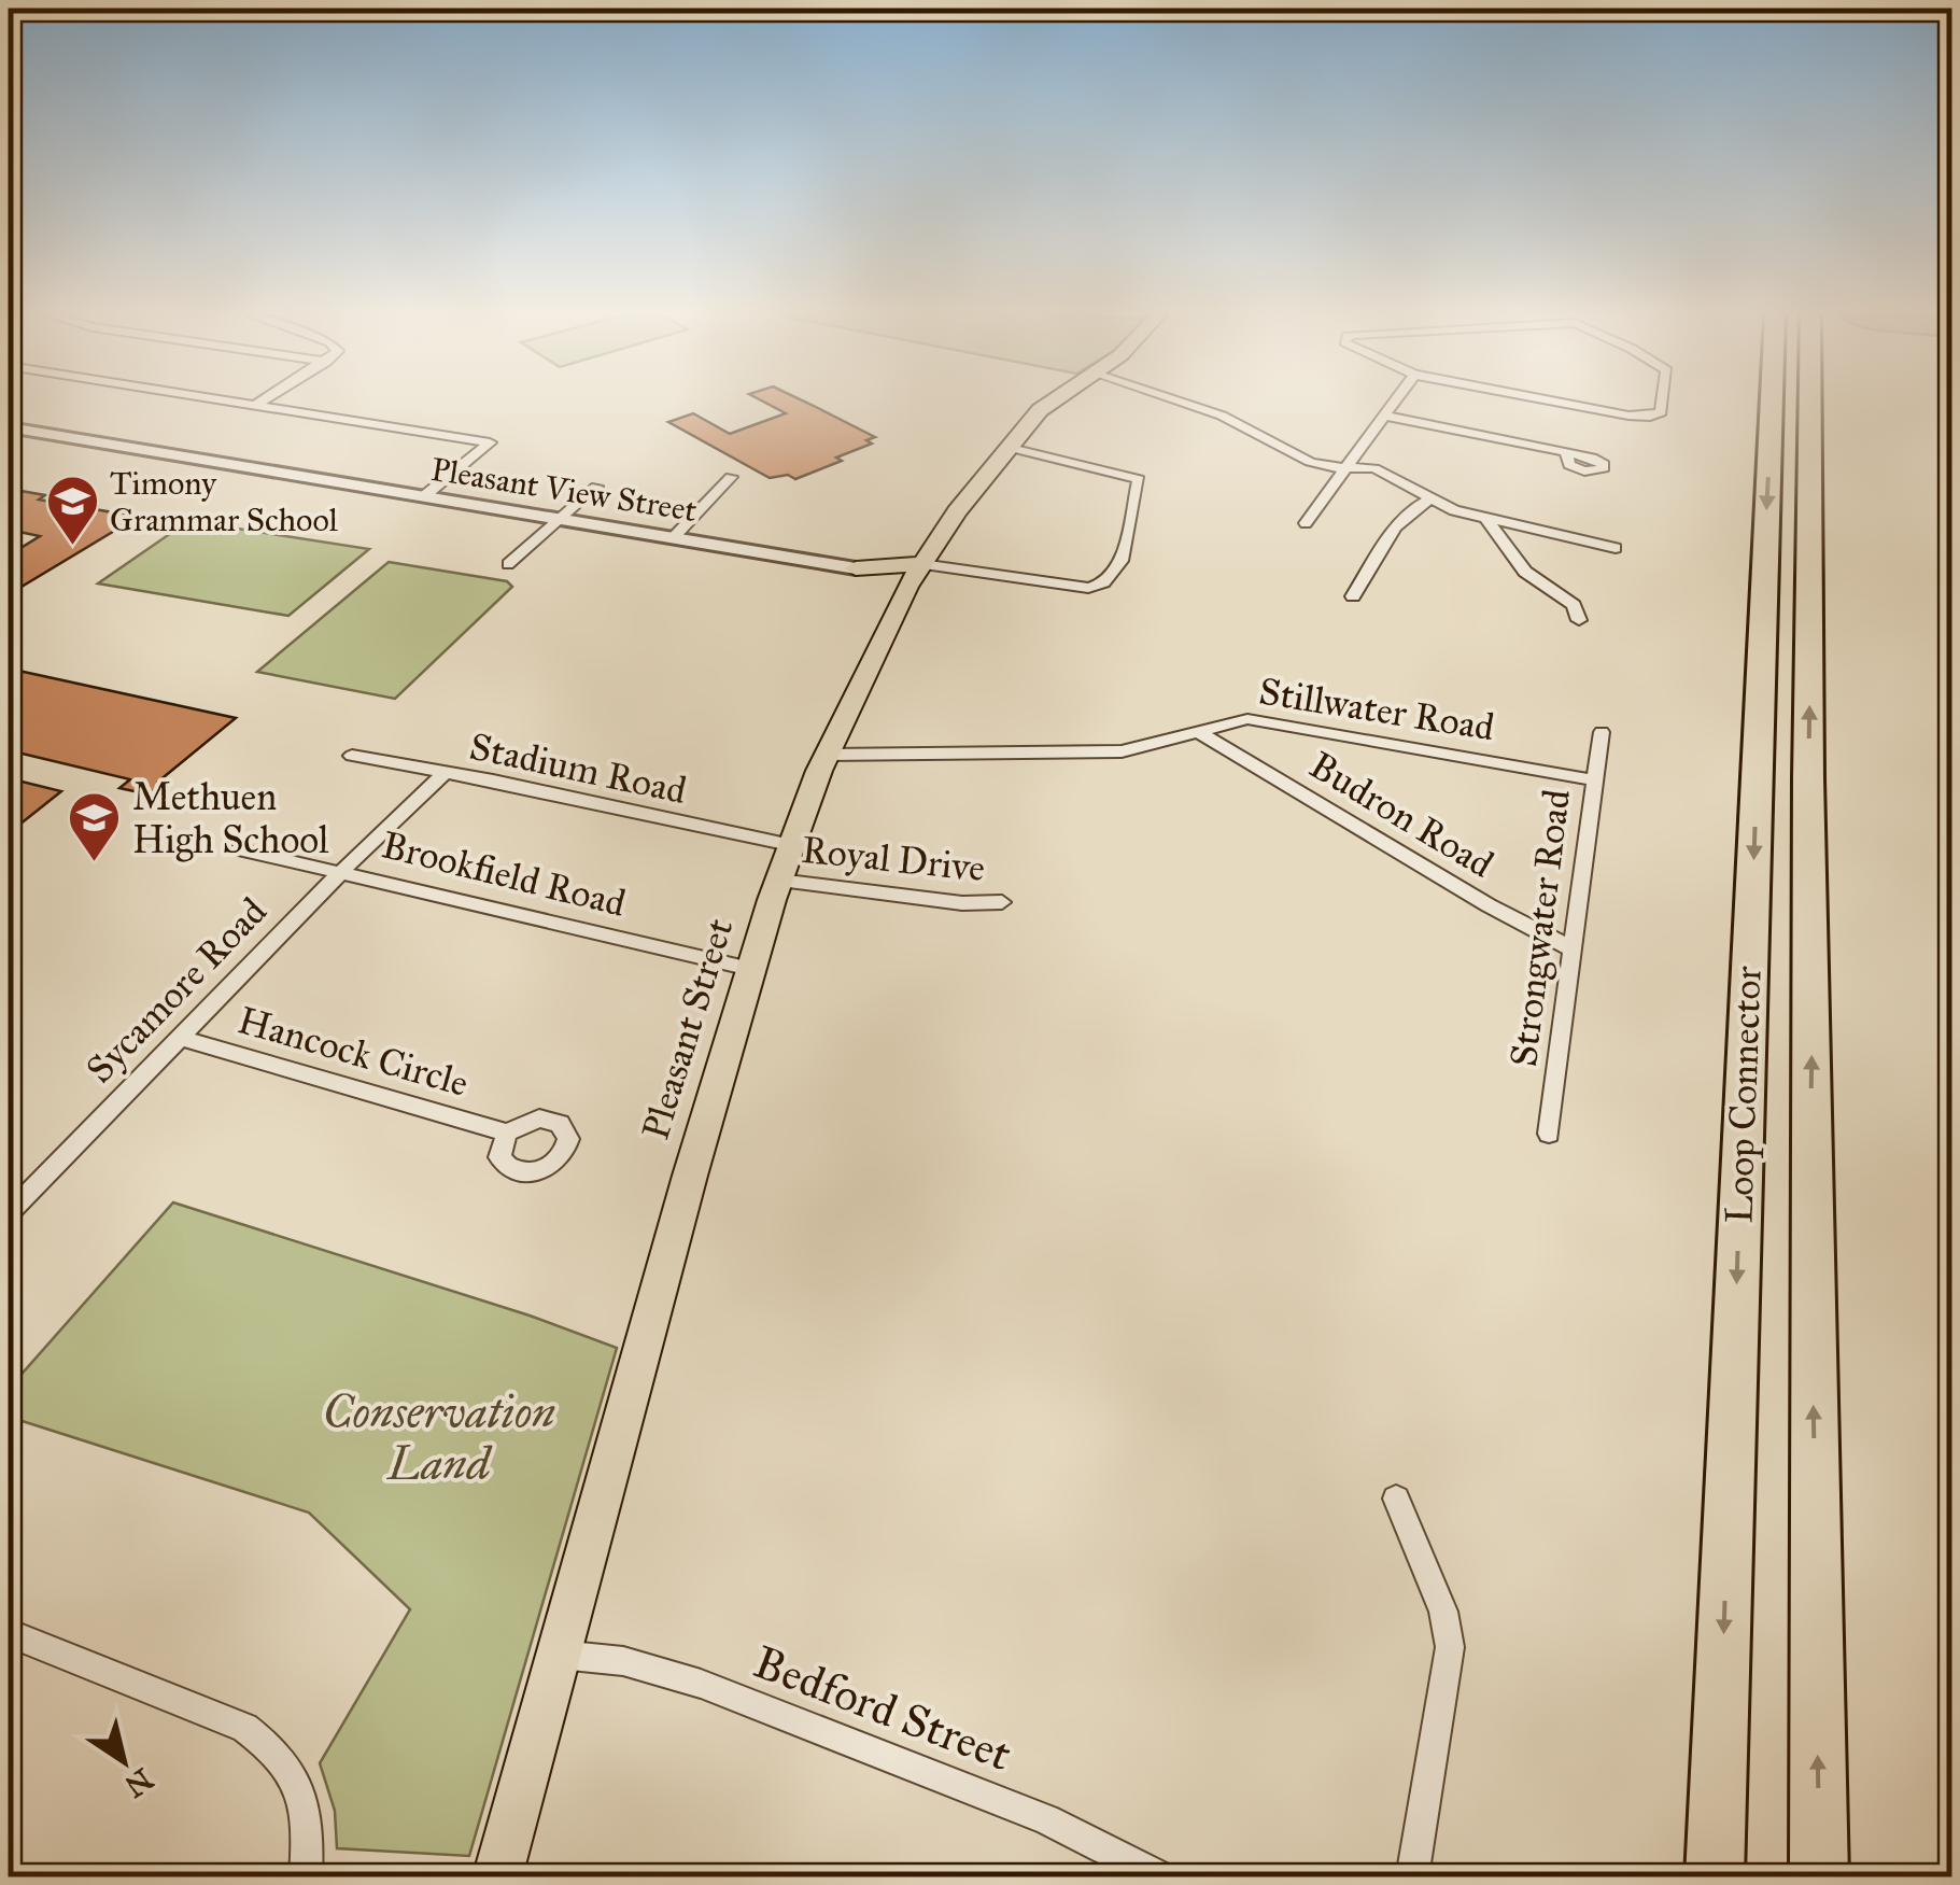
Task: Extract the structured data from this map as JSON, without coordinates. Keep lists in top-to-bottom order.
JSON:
{
  "streets": {
    "highway": ["Loop Connector"],
    "main road": ["Pleasant Street"],
    "street": [
      "Pleasant View Street",
      "Stillwater Road",
      "Stadium Road",
      "Budron Road",
      "Royal Drive",
      "Brookfield Road",
      "Strongwater Road",
      "Sycamore Road",
      "Hancock Circle",
      "Bedford Street"
    ]
  },
  "crossings": [
    ["Stillwater Road", "Budron Road"],
    ["Stillwater Road", "Strongwater Road"],
    ["Stillwater Road", "Pleasant Street"],
    ["Stadium Road", "Sycamore Road"],
    ["Stadium Road", "Pleasant Street"],
    ["Budron Road", "Strongwater Road"],
    ["Royal Drive", "Pleasant Street"],
    ["Brookfield Road", "Sycamore Road"],
    ["Brookfield Road", "Pleasant Street"],
    ["Sycamore Road", "Hancock Circle"],
    ["Pleasant Street", "Bedford Street"]
  ],
  "parks": ["Conservation Land"],
  "places": {
    "school or university": ["Timony Grammar School", "Methuen High School"]
  },
  "north": "bottom right"
}
